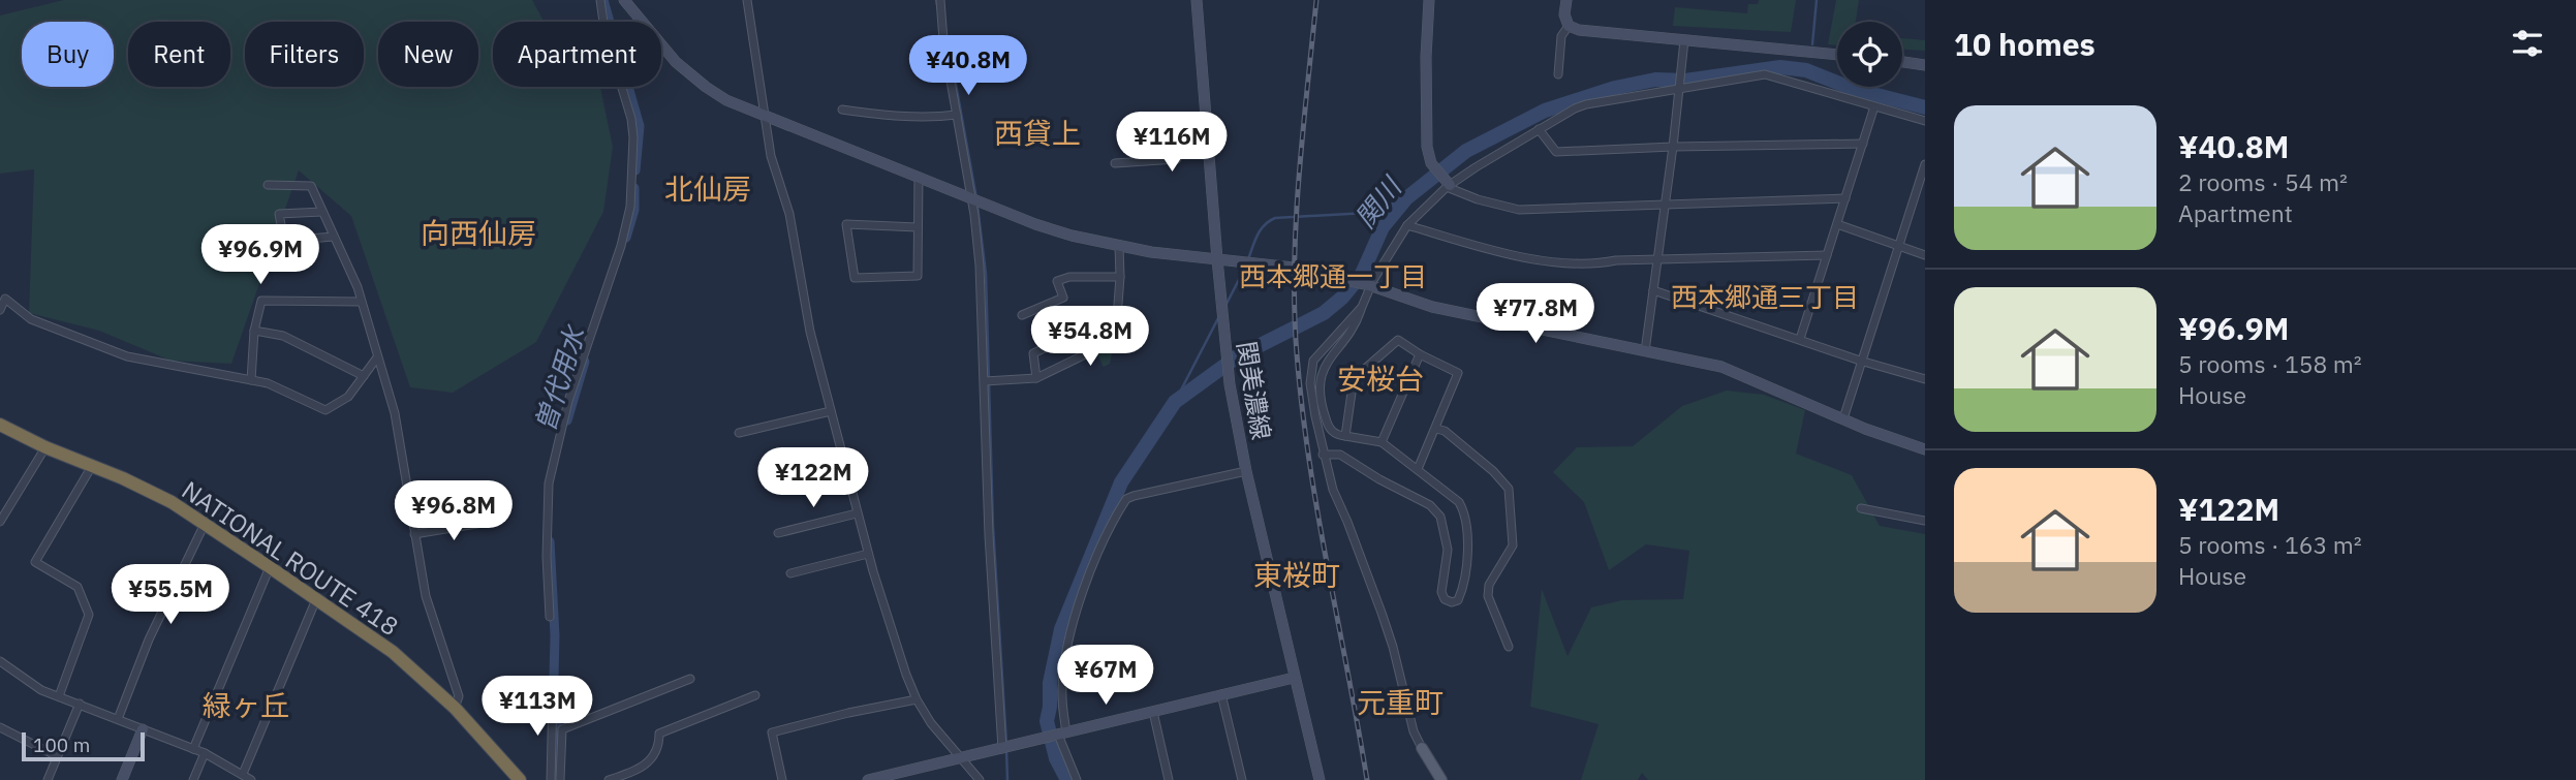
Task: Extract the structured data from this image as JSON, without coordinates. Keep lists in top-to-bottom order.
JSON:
{
  "streets": {
    "highway": ["NATIONAL ROUTE 418"],
    "street": ["関美濃線"]
  },
  "districts": [
    "西貸上",
    "北仙房",
    "向西仙房",
    "西本郷通一丁目",
    "西本郷通三丁目",
    "安桜台",
    "東桜町",
    "元重町",
    "緑ヶ丘"
  ],
  "water": ["関川", "曽代用水"],
  "scale_bar": "100 m",
  "page": {
    "heading": "10 homes",
    "chip": [
      "Buy",
      "Rent",
      "Filters",
      "New",
      "Apartment"
    ],
    "price": [
      "¥40.8M",
      "¥116M",
      "¥96.9M",
      "¥77.8M",
      "¥54.8M",
      "¥122M",
      "¥96.8M",
      "¥55.5M",
      "¥67M",
      "¥113M"
    ],
    "list": [
      {
        "name": "¥40.8M",
        "note": "2 rooms · 54 m² · Apartment"
      },
      {
        "name": "¥96.9M",
        "note": "5 rooms · 158 m² · House"
      },
      {
        "name": "¥122M",
        "note": "5 rooms · 163 m² · House"
      }
    ],
    "scale": "100 m"
  }
}
